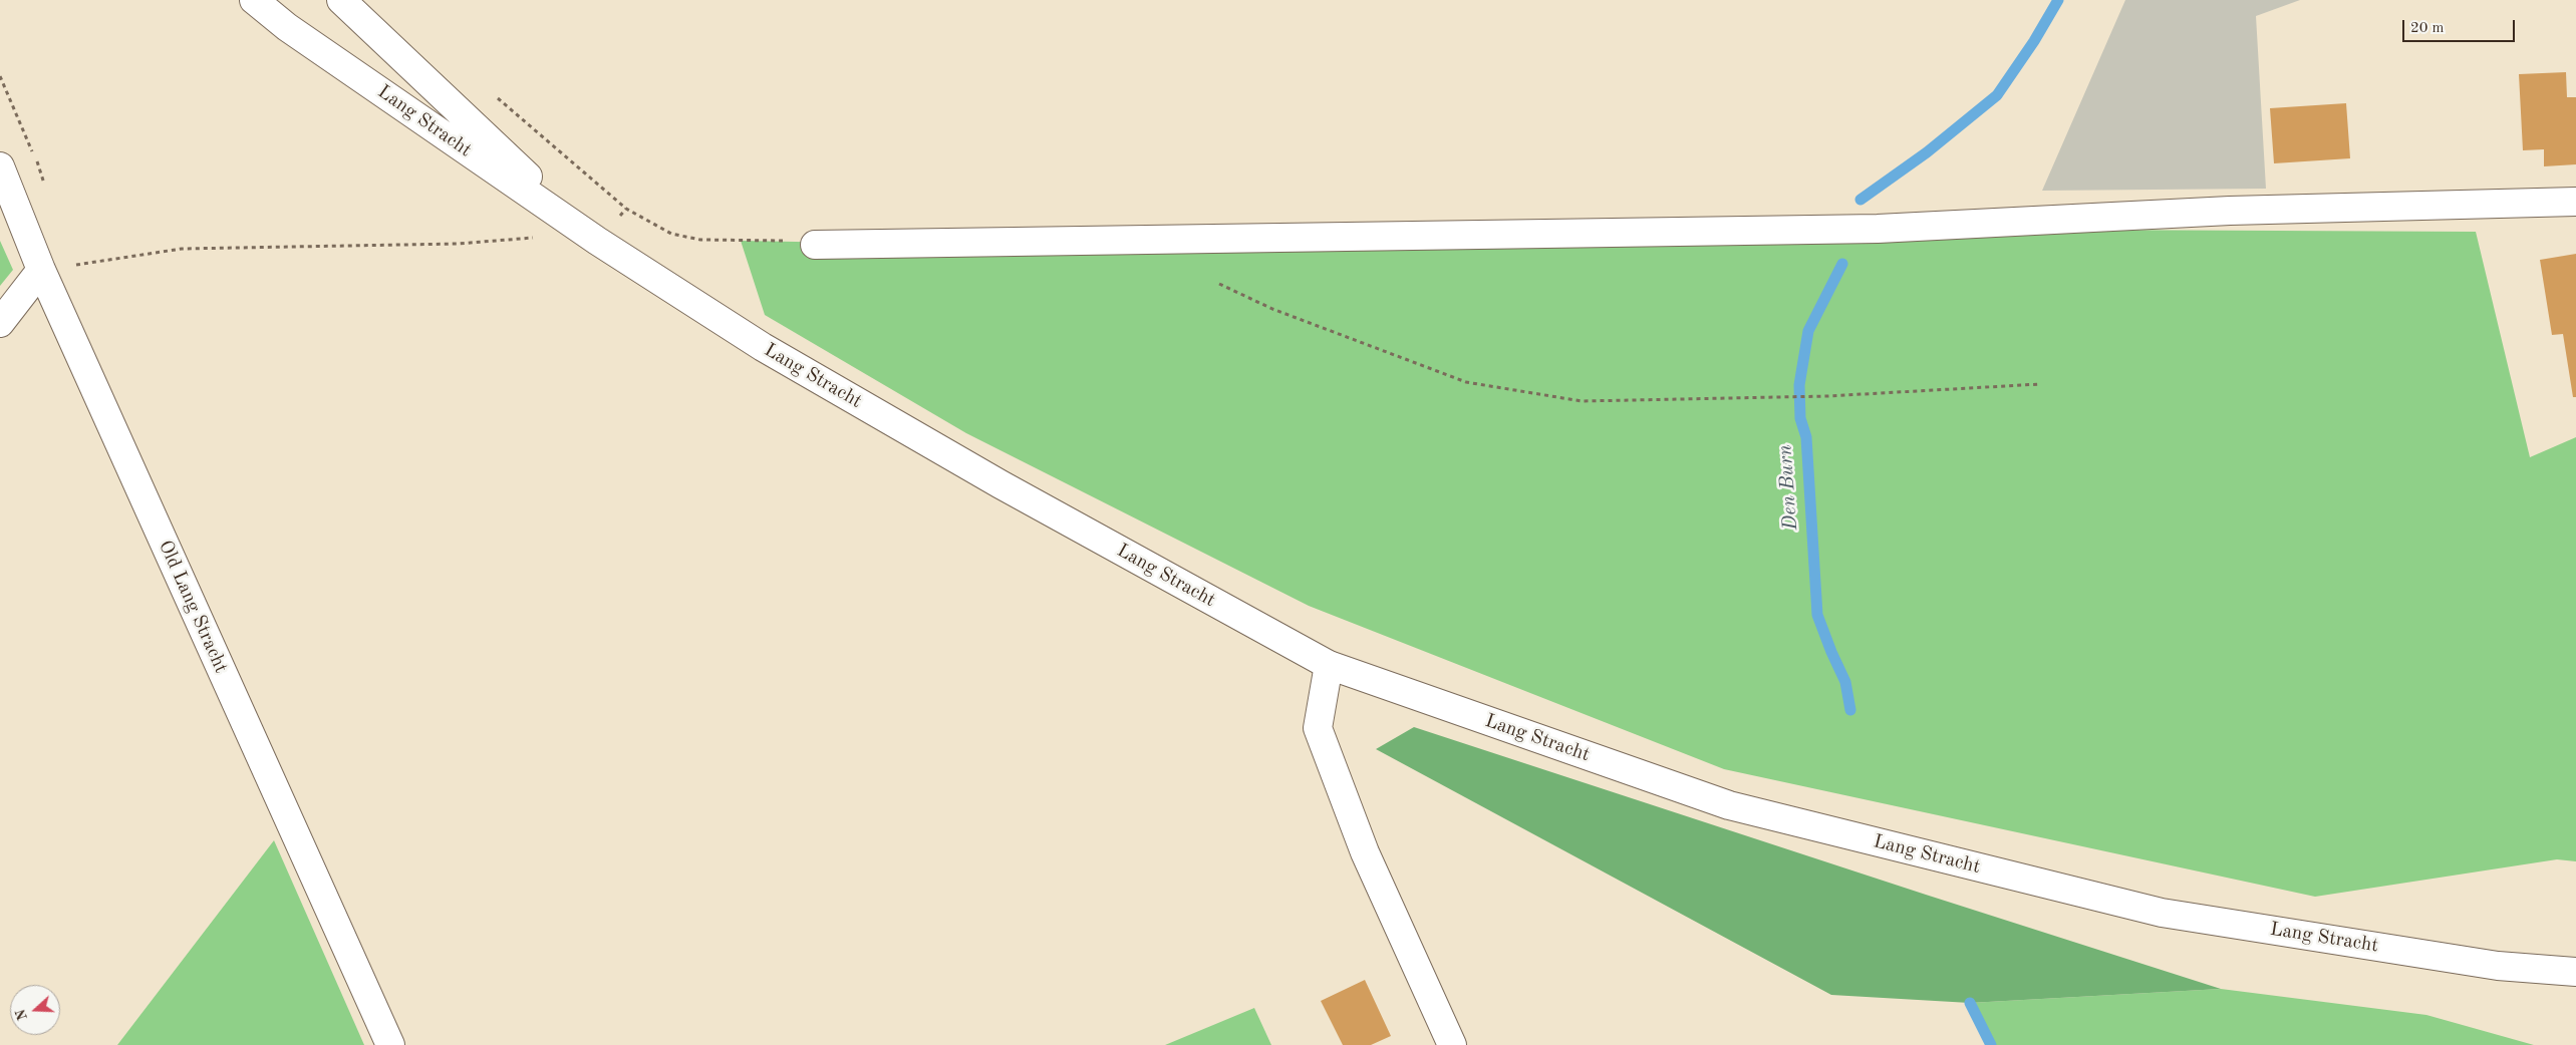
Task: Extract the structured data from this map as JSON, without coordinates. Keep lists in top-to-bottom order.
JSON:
{
  "streets": {
    "main road": ["Lang Stracht", "Old Lang Stracht"]
  },
  "water": ["Den Burn"],
  "scale_bar": "20 m",
  "north": "left"
}
